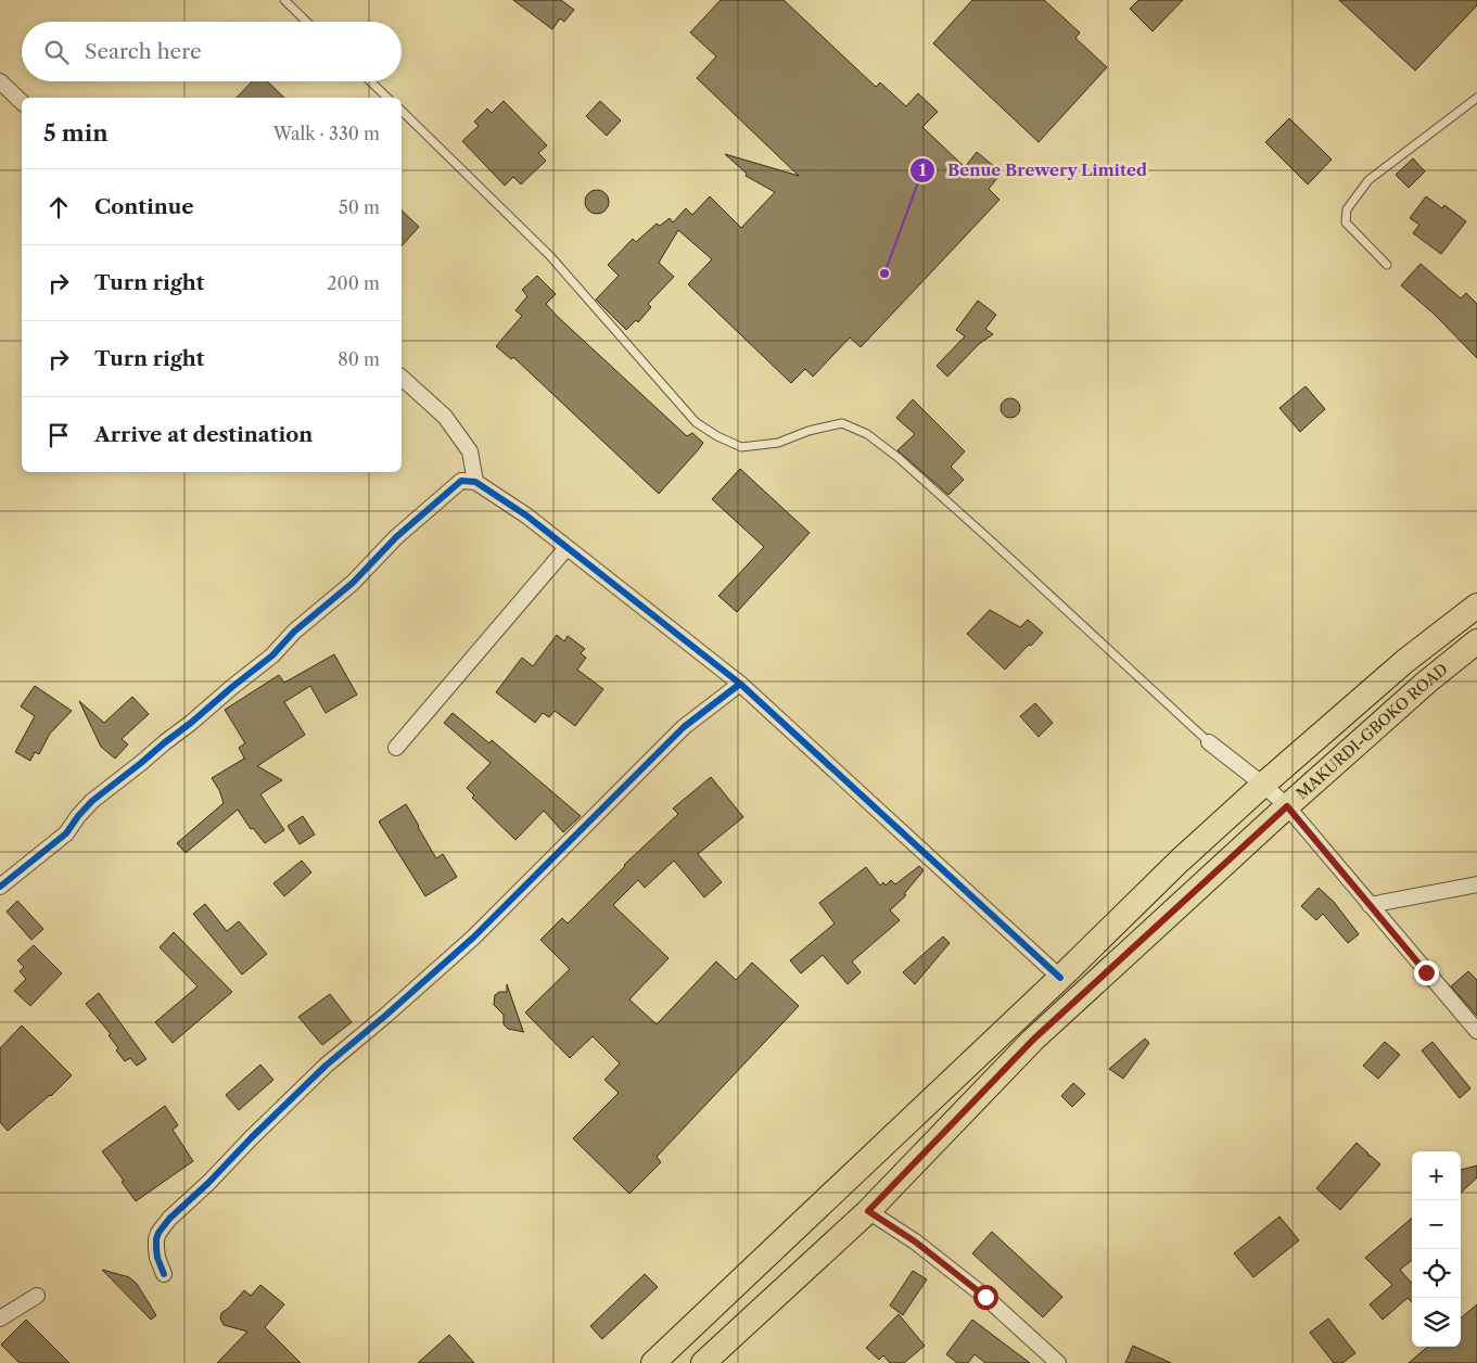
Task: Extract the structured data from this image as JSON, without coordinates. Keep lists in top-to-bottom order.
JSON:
{
  "streets": {
    "main road": ["MAKURDI-GBOKO ROAD"]
  },
  "places": ["Benue Brewery Limited"],
  "page": {
    "search": "Search here",
    "heading": ["5 min", "Walk · 330 m"],
    "list": [
      ["Continue", "50 m"],
      ["Turn right", "200 m"],
      ["Turn right", "80 m"],
      "Arrive at destination"
    ],
    "map_buttons": ["+", "−"]
  }
}
